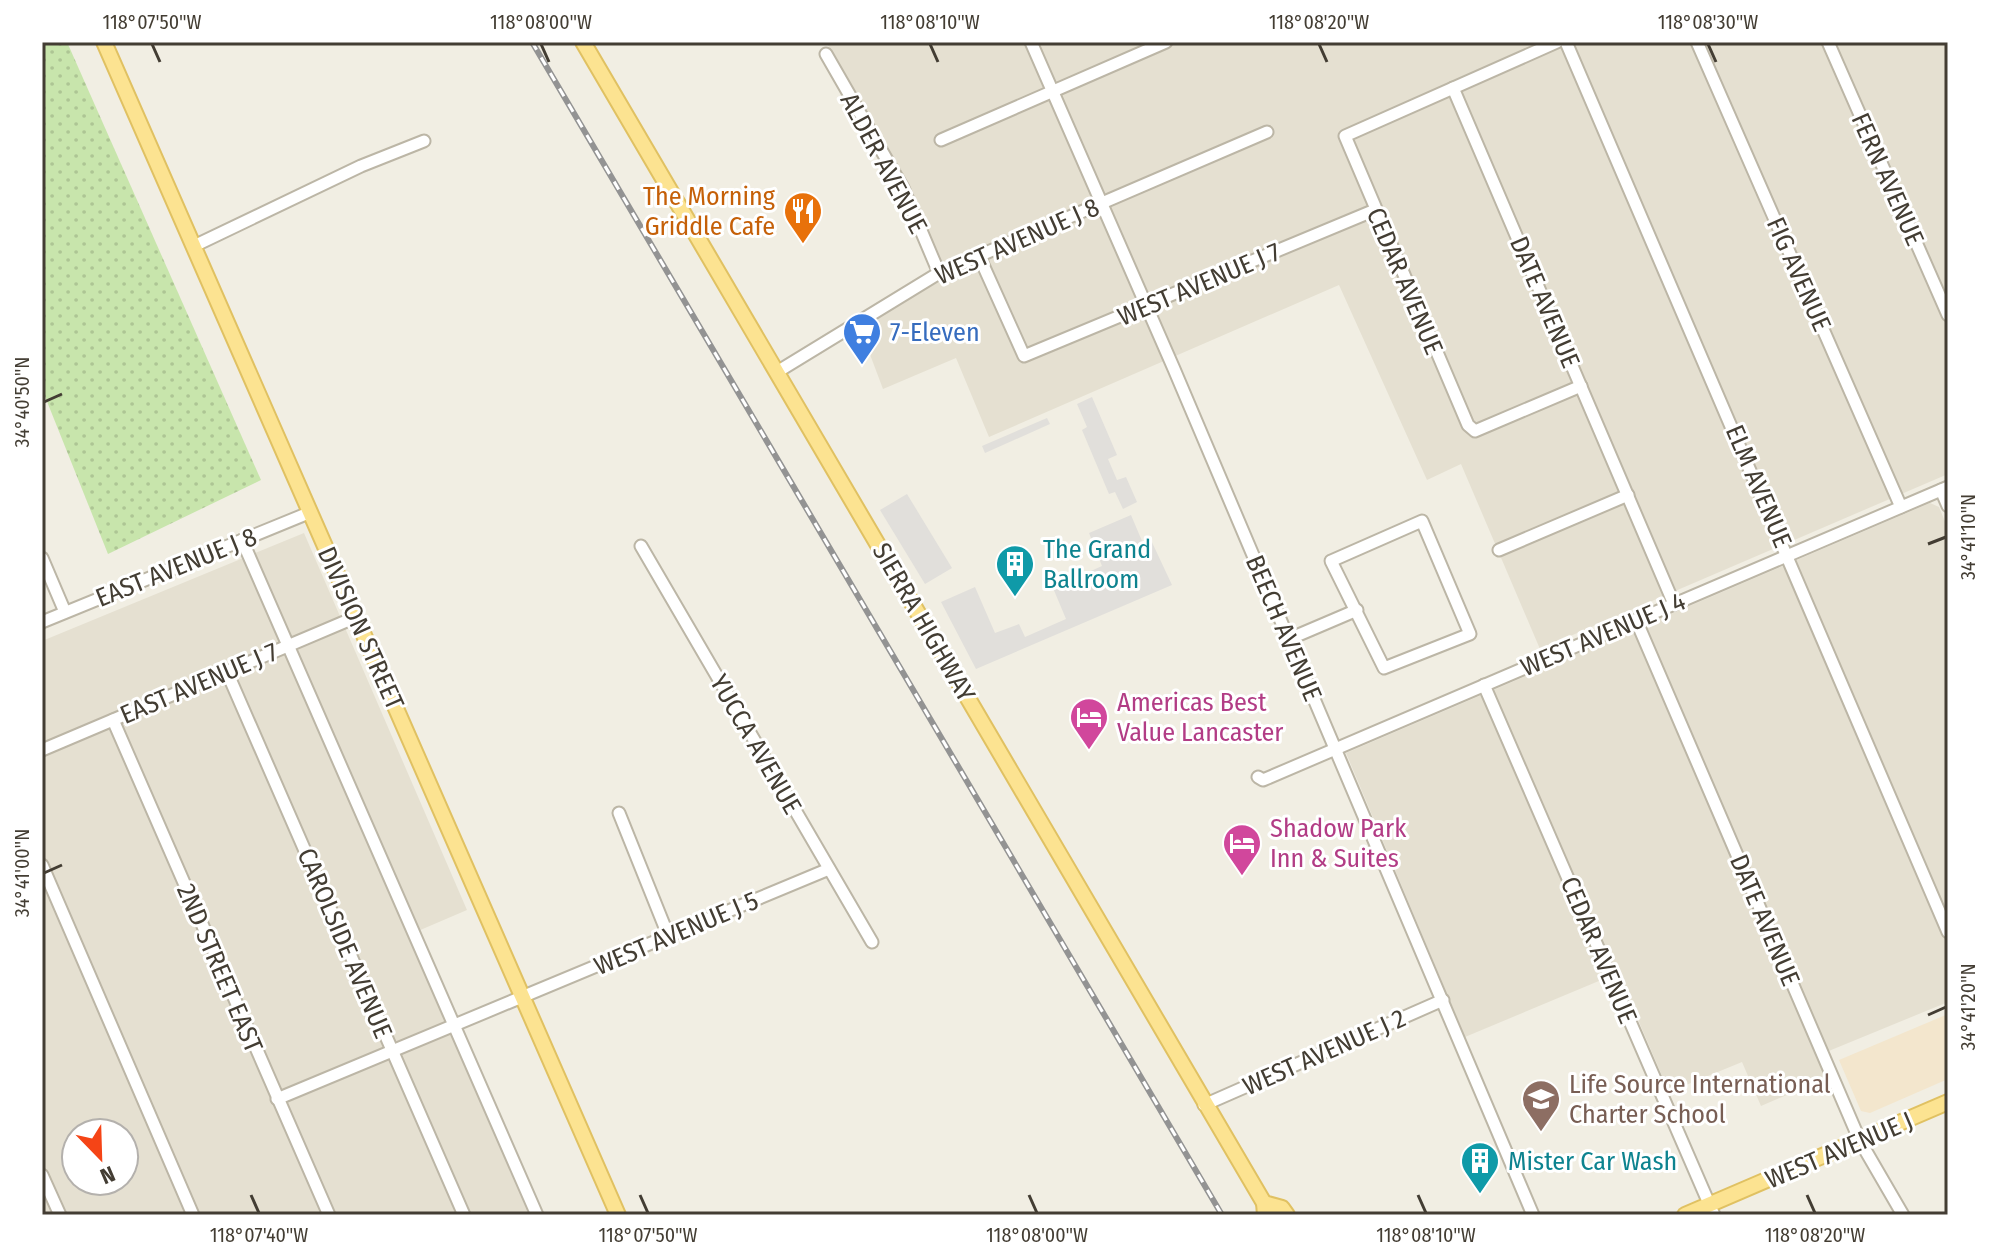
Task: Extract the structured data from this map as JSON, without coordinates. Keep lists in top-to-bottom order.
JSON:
{
  "streets": {
    "main road": ["SIERRA HIGHWAY", "DIVISION STREET", "WEST AVENUE J"],
    "street": [
      "ALDER AVENUE",
      "FERN AVENUE",
      "WEST AVENUE J 8",
      "FIG AVENUE",
      "CEDAR AVENUE",
      "WEST AVENUE J 7",
      "DATE AVENUE",
      "ELM AVENUE",
      "EAST AVENUE J 8",
      "BEECH AVENUE",
      "WEST AVENUE J 4",
      "EAST AVENUE J 7",
      "YUCCA AVENUE",
      "WEST AVENUE J 5",
      "CAROLSIDE AVENUE",
      "2ND STREET EAST",
      "WEST AVENUE J 2"
    ]
  },
  "crossings": [
    ["ALDER AVENUE", "WEST AVENUE J 8"],
    ["WEST AVENUE J 8", "WEST AVENUE J 7"],
    ["WEST AVENUE J 8", "SIERRA HIGHWAY"],
    ["WEST AVENUE J 8", "BEECH AVENUE"],
    ["FIG AVENUE", "WEST AVENUE J 4"],
    ["CEDAR AVENUE", "WEST AVENUE J 7"],
    ["CEDAR AVENUE", "DATE AVENUE"],
    ["CEDAR AVENUE", "WEST AVENUE J 4"],
    ["CEDAR AVENUE", "WEST AVENUE J"],
    ["WEST AVENUE J 7", "BEECH AVENUE"],
    ["DATE AVENUE", "WEST AVENUE J 4"],
    ["DATE AVENUE", "WEST AVENUE J"],
    ["ELM AVENUE", "WEST AVENUE J 4"],
    ["EAST AVENUE J 8", "DIVISION STREET"],
    ["SIERRA HIGHWAY", "WEST AVENUE J 2"],
    ["DIVISION STREET", "EAST AVENUE J 7"],
    ["DIVISION STREET", "WEST AVENUE J 5"],
    ["BEECH AVENUE", "WEST AVENUE J 4"],
    ["BEECH AVENUE", "WEST AVENUE J 2"],
    ["EAST AVENUE J 7", "CAROLSIDE AVENUE"],
    ["EAST AVENUE J 7", "2ND STREET EAST"],
    ["YUCCA AVENUE", "WEST AVENUE J 5"],
    ["WEST AVENUE J 5", "CAROLSIDE AVENUE"],
    ["WEST AVENUE J 5", "2ND STREET EAST"]
  ],
  "places": {
    "restaurant": ["The Morning Griddle Cafe"],
    "supermarket": ["7-Eleven"],
    "building": ["The Grand Ballroom", "Mister Car Wash"],
    "hotel": ["Americas Best Value Lancaster", "Shadow Park Inn & Suites"],
    "school or university": ["Life Source International Charter School"]
  },
  "north": "bottom right",
  "coordinates": [
    "118°07'50\"W",
    "118°08'00\"W",
    "118°08'10\"W",
    "118°08'20\"W",
    "118°08'30\"W",
    "34°40'50\"N",
    "34°41'10\"N",
    "34°41'00\"N",
    "34°41'20\"N",
    "118°07'40\"W"
  ]
}
